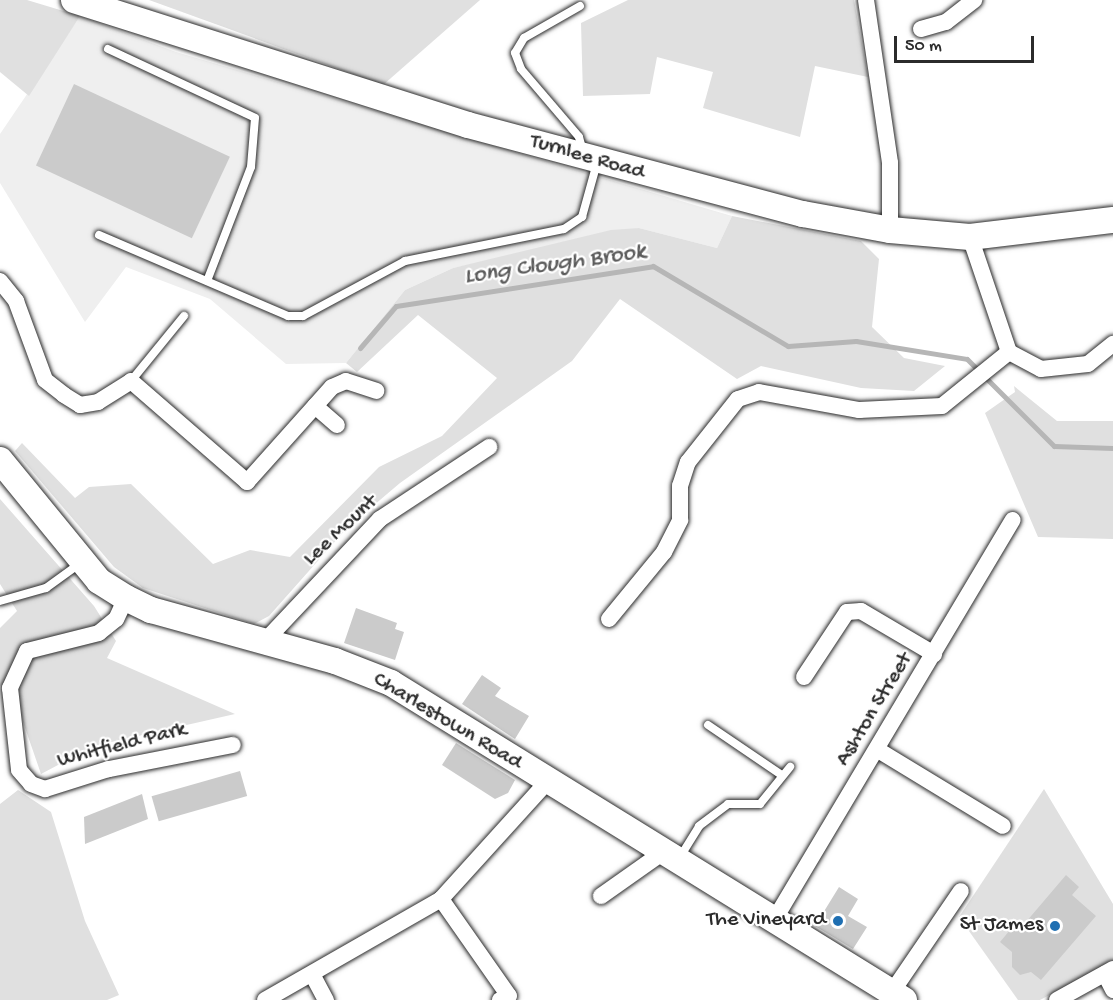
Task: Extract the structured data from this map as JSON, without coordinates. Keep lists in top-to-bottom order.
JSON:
{
  "streets": {
    "main road": ["Turnlee Road", "Charlestown Road"],
    "street": ["Lee Mount", "Ashton Street", "Whitfield Park"]
  },
  "crossings": [
    ["Lee Mount", "Charlestown Road"],
    ["Ashton Street", "Charlestown Road"],
    ["Charlestown Road", "Whitfield Park"]
  ],
  "water": ["Long Clough Brook"],
  "places": ["The Vineyard", "St James"],
  "scale_bar": "50 m"
}
